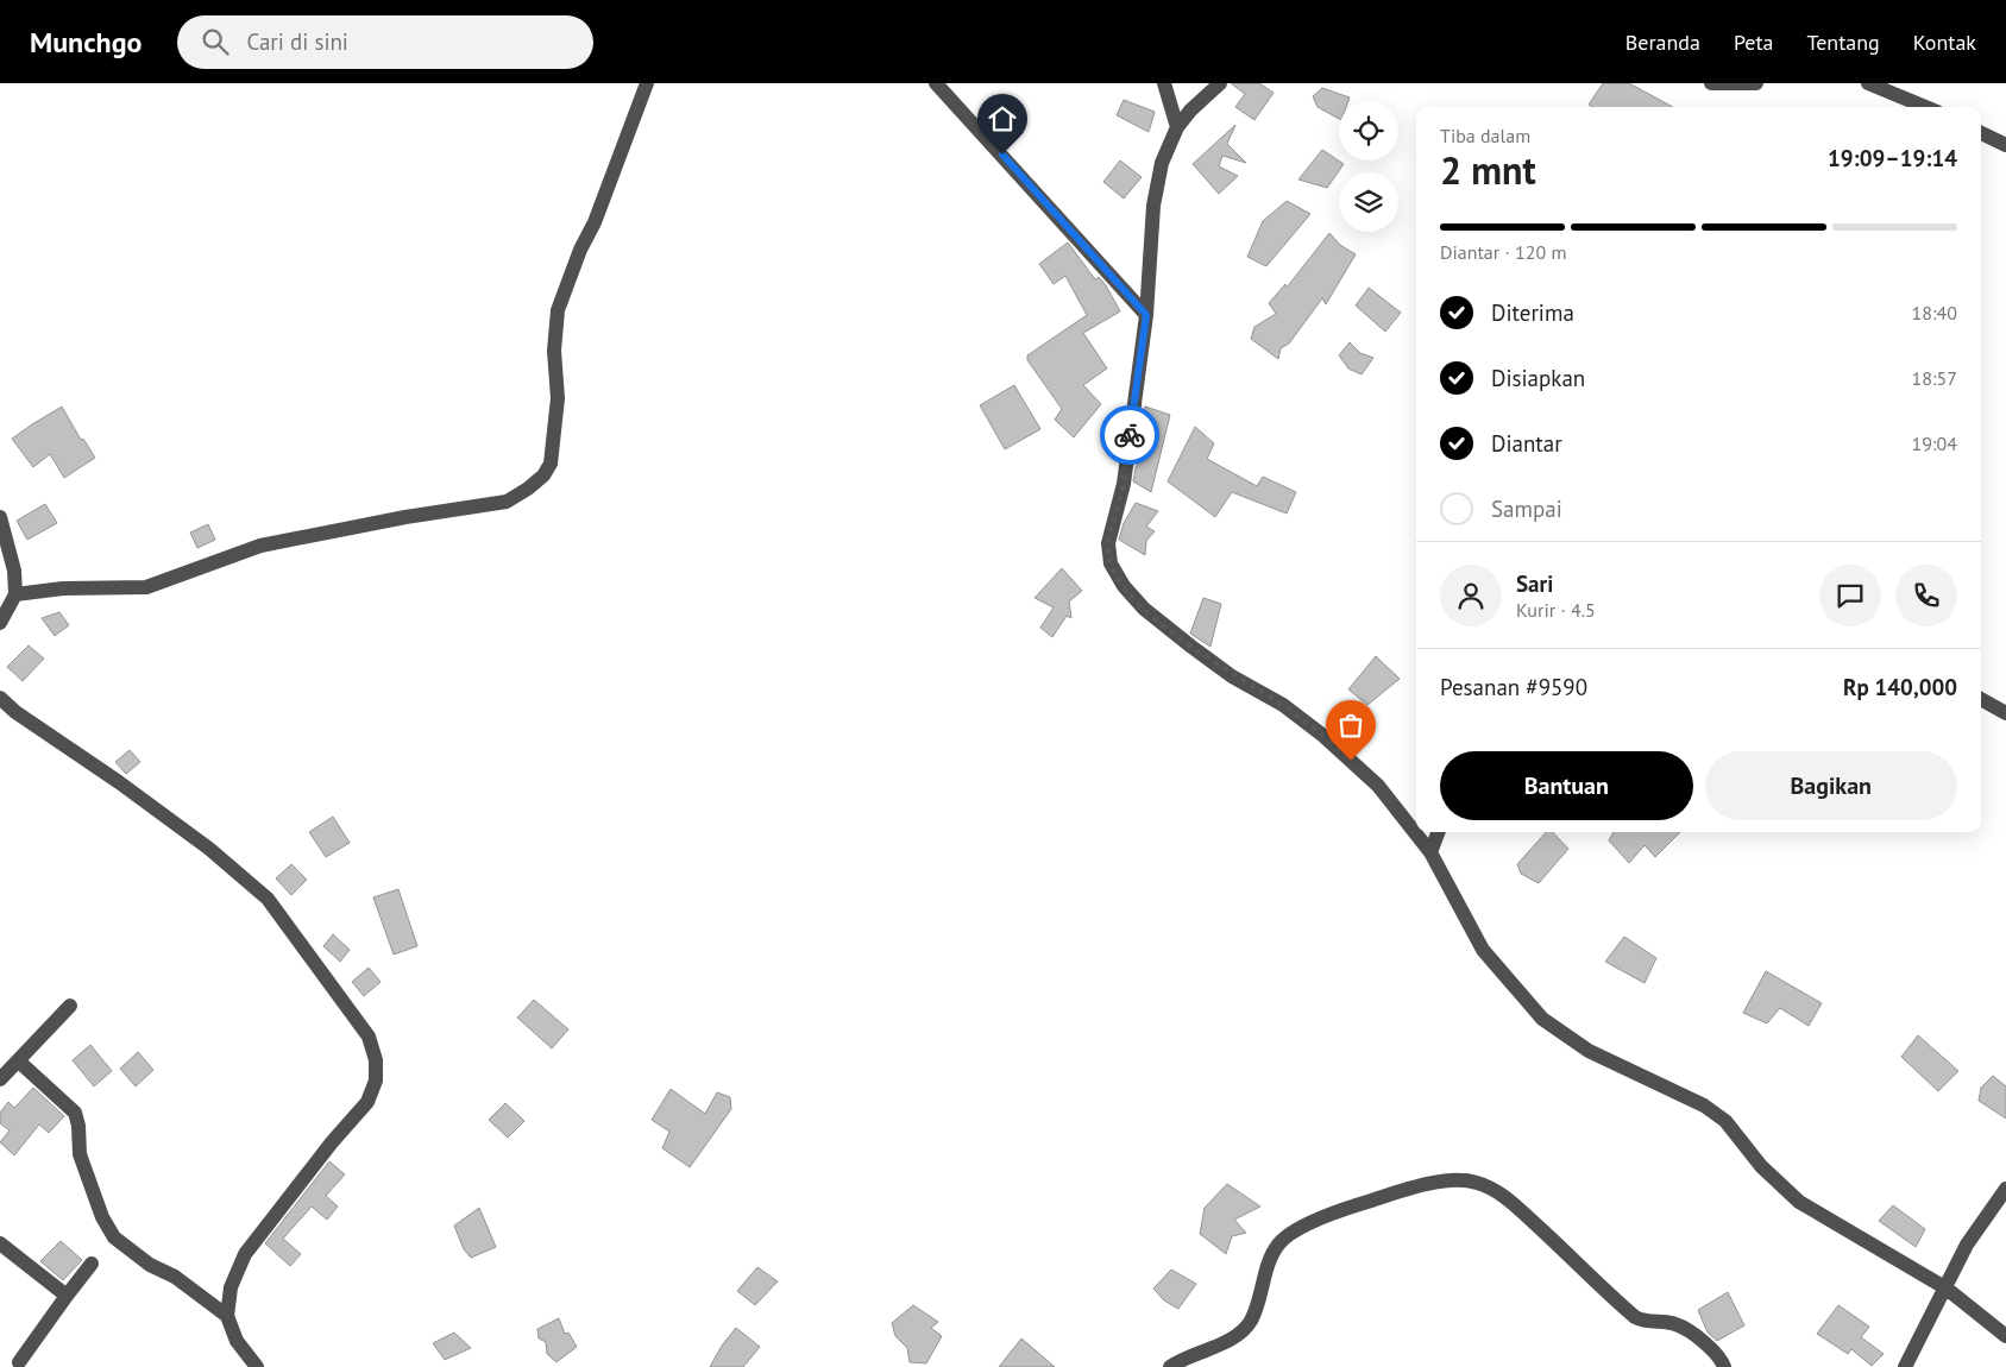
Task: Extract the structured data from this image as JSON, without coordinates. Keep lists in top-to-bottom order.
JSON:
{
  "page": {
    "header": "Munchgo",
    "search": "Cari di sini",
    "nav": [
      "Beranda",
      "Peta",
      "Tentang",
      "Kontak"
    ],
    "heading": ["2 mnt", "Tiba dalam", "19:09–19:14"],
    "panel": [
      "Sari",
      "Kurir · 4.5",
      "Pesanan #9590",
      "Rp 140,000"
    ],
    "bar": "Diantar · 120 m",
    "list": [
      ["Diterima", "18:40"],
      ["Disiapkan", "18:57"],
      ["Diantar", "19:04"],
      "Sampai"
    ],
    "buttons": ["Bantuan", "Bagikan"]
  }
}
